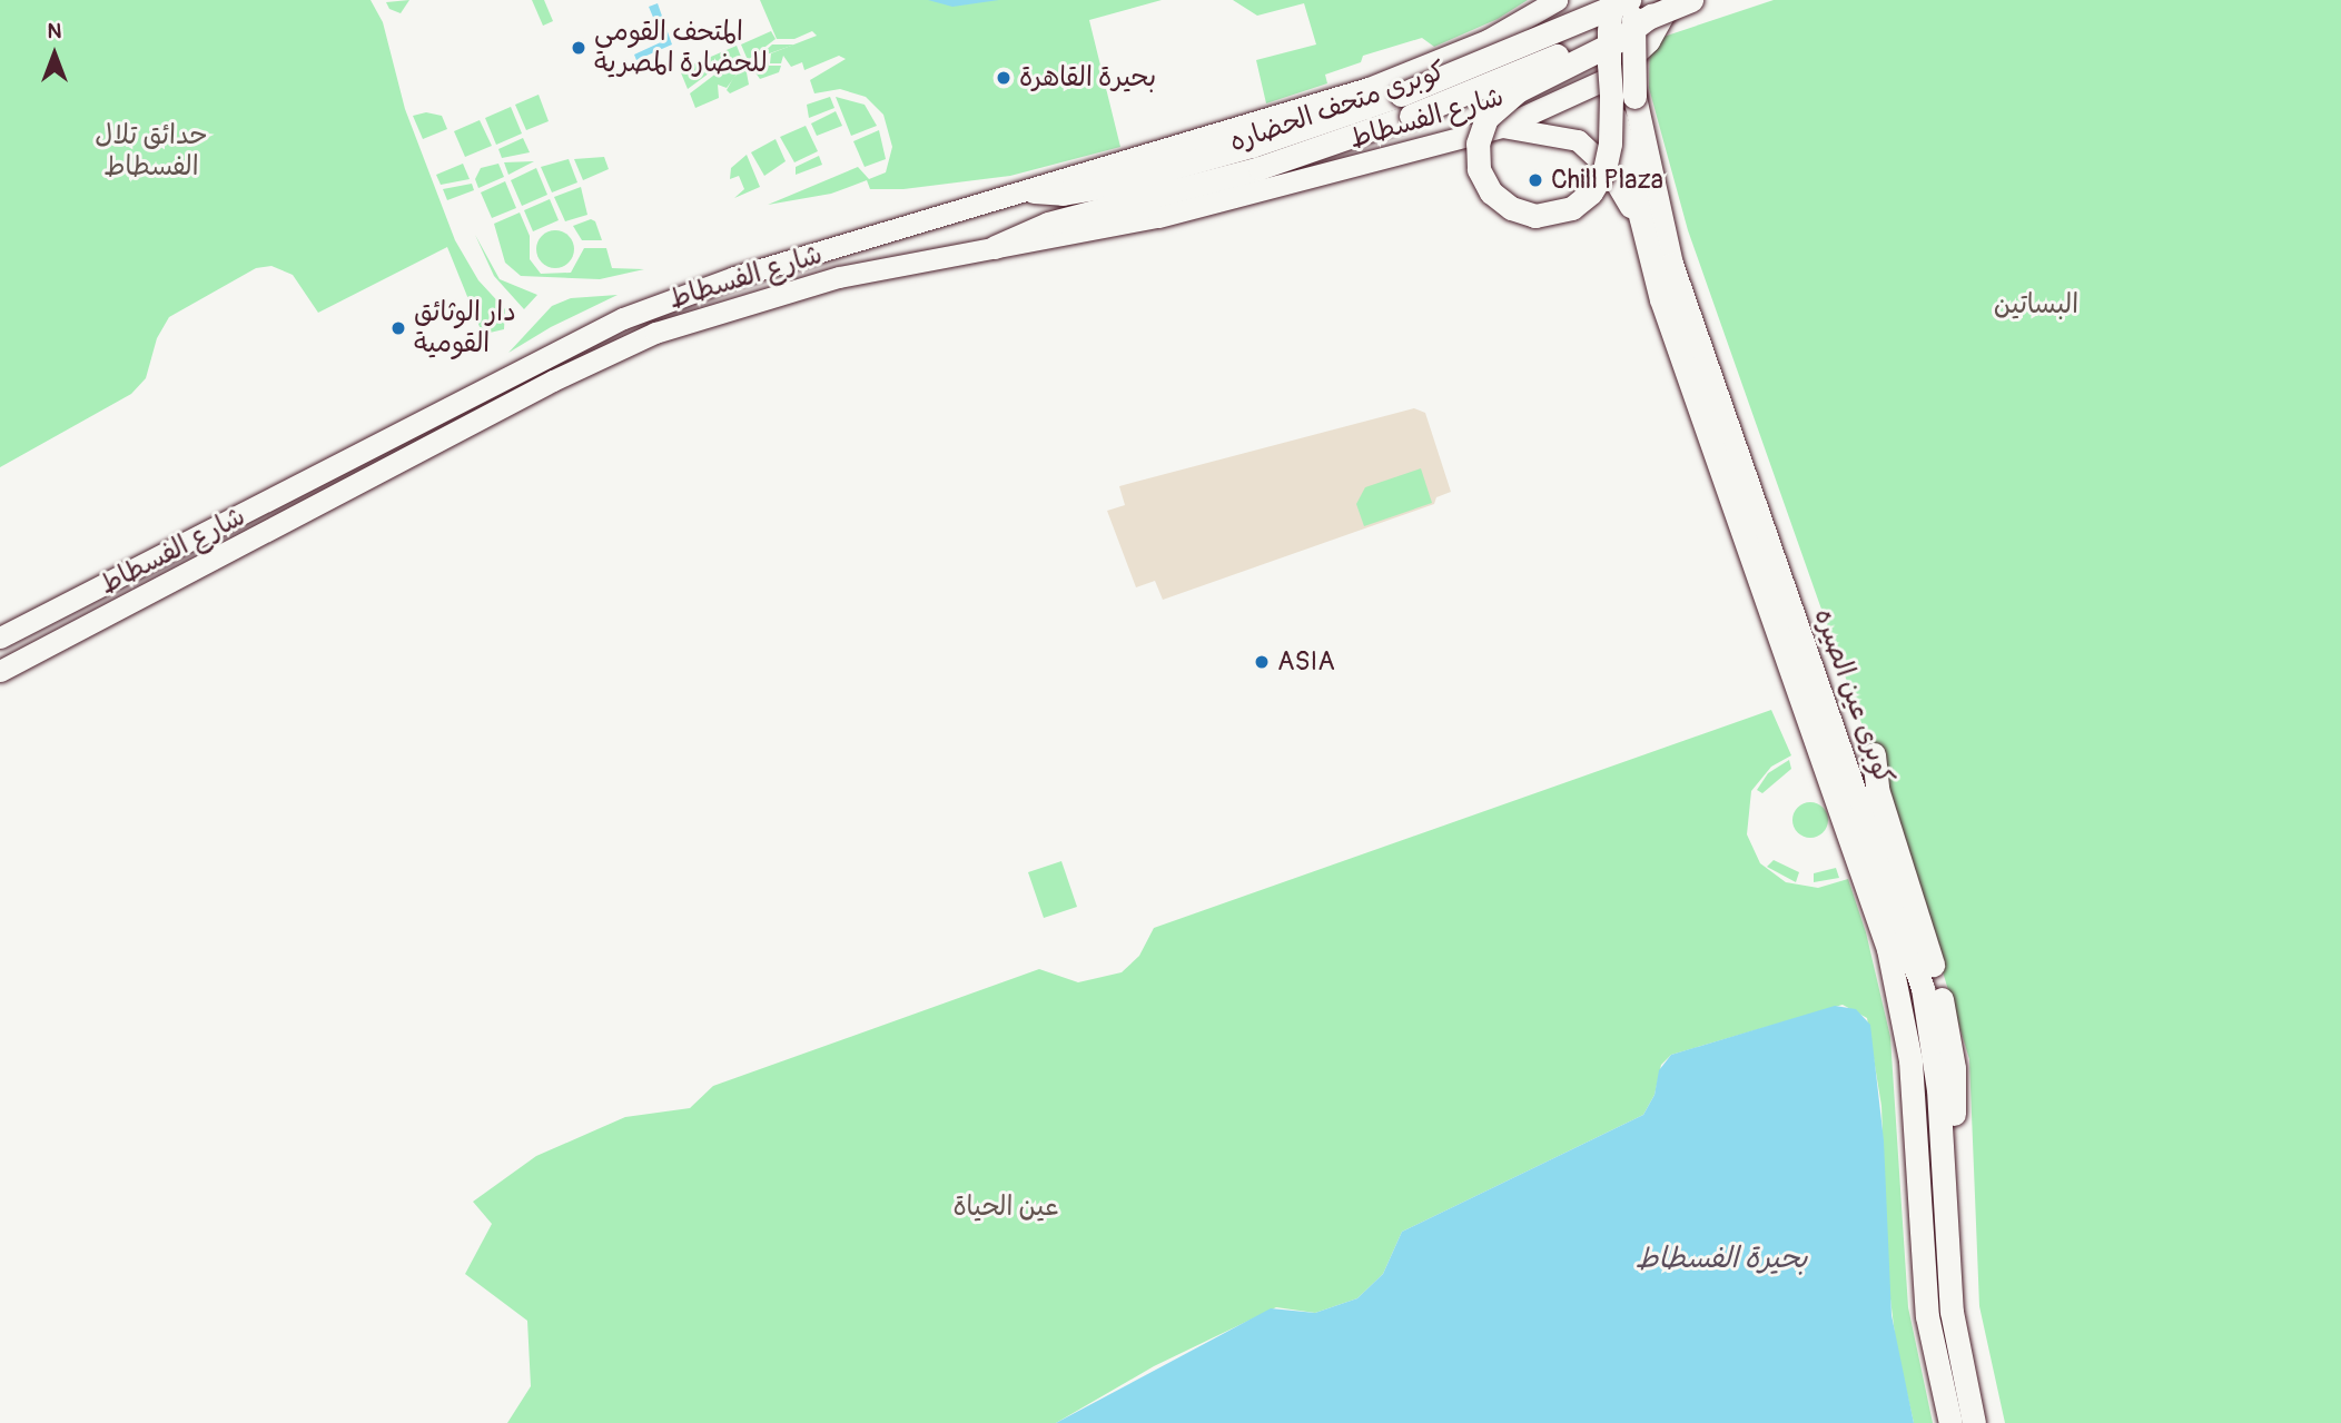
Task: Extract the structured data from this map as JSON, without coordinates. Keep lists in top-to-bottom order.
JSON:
{
  "streets": {
    "highway": ["كوبرى متحف الحضاره", "كوبرى عين الصيره"],
    "main road": ["شارع الفسطاط"]
  },
  "crossings": [
    ["كوبرى متحف الحضاره", "شارع الفسطاط"],
    ["كوبرى متحف الحضاره", "كوبرى عين الصيره"]
  ],
  "water": ["بحيرة الفسطاط"],
  "parks": ["حدائق تلال الفسطاط", "البساتين", "عين الحياة"],
  "places": [
    "المتحف القومى للحضارة المصرية",
    "بحيرة القاهرة",
    "Chill Plaza",
    "دار الوثائق القومية",
    "ASIA"
  ],
  "north": "top"
}
